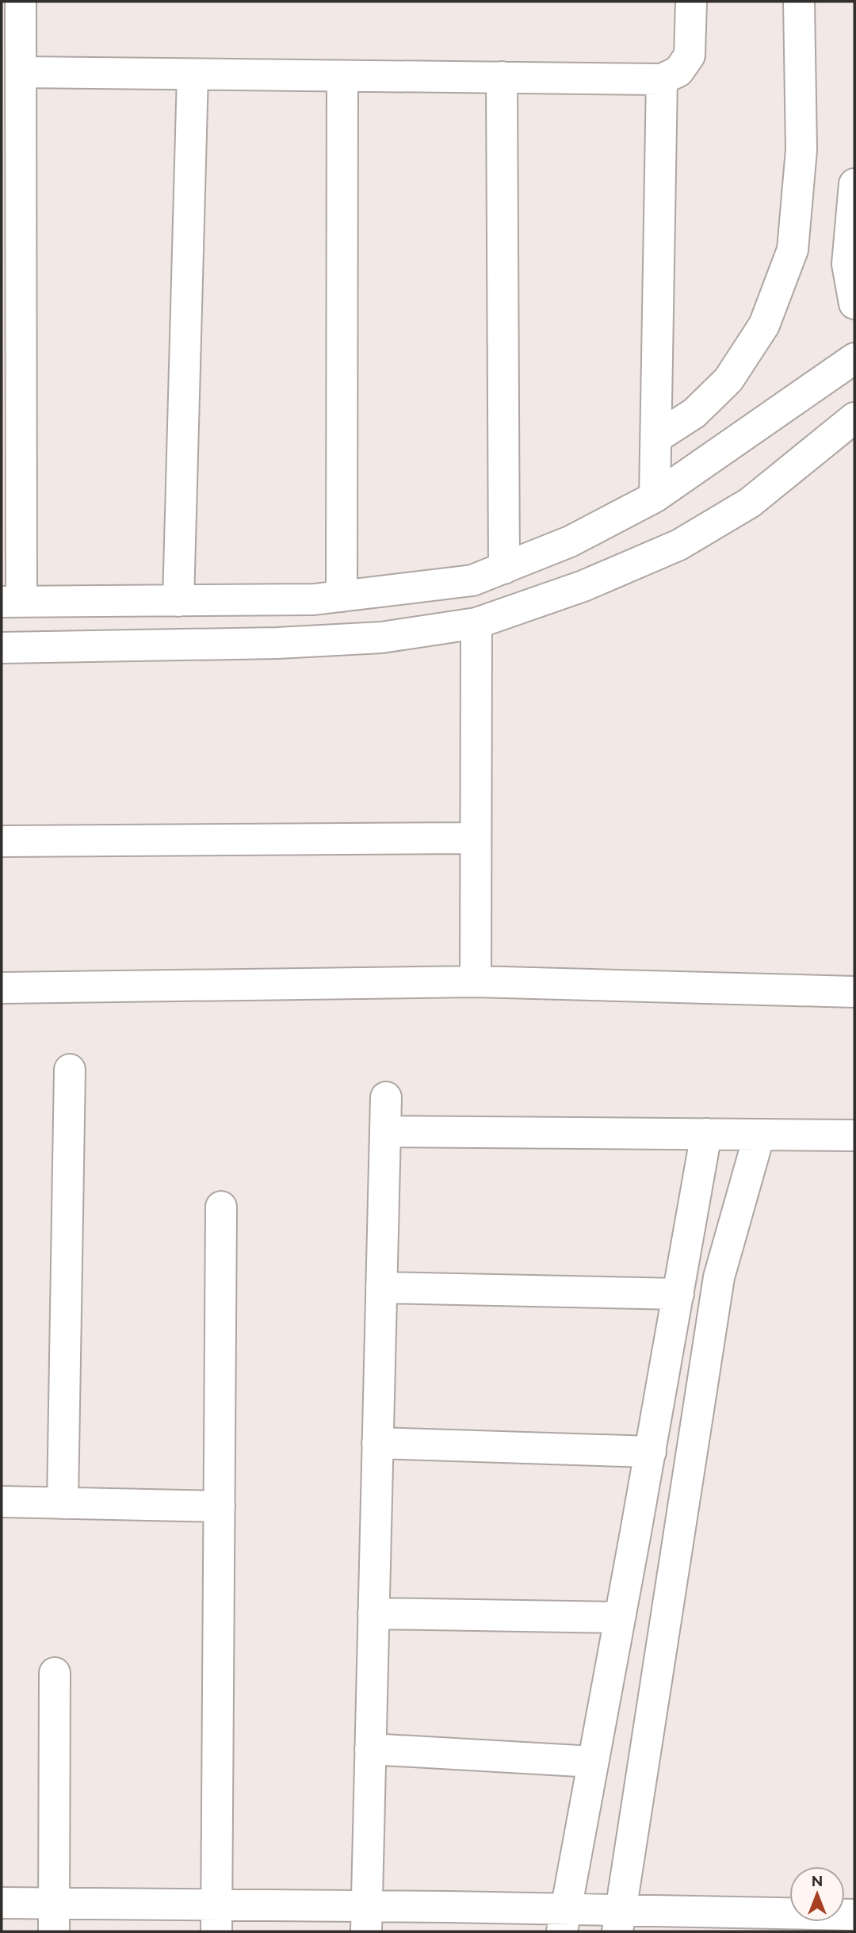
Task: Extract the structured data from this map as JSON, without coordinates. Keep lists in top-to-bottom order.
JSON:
{
  "north": "top"
}
